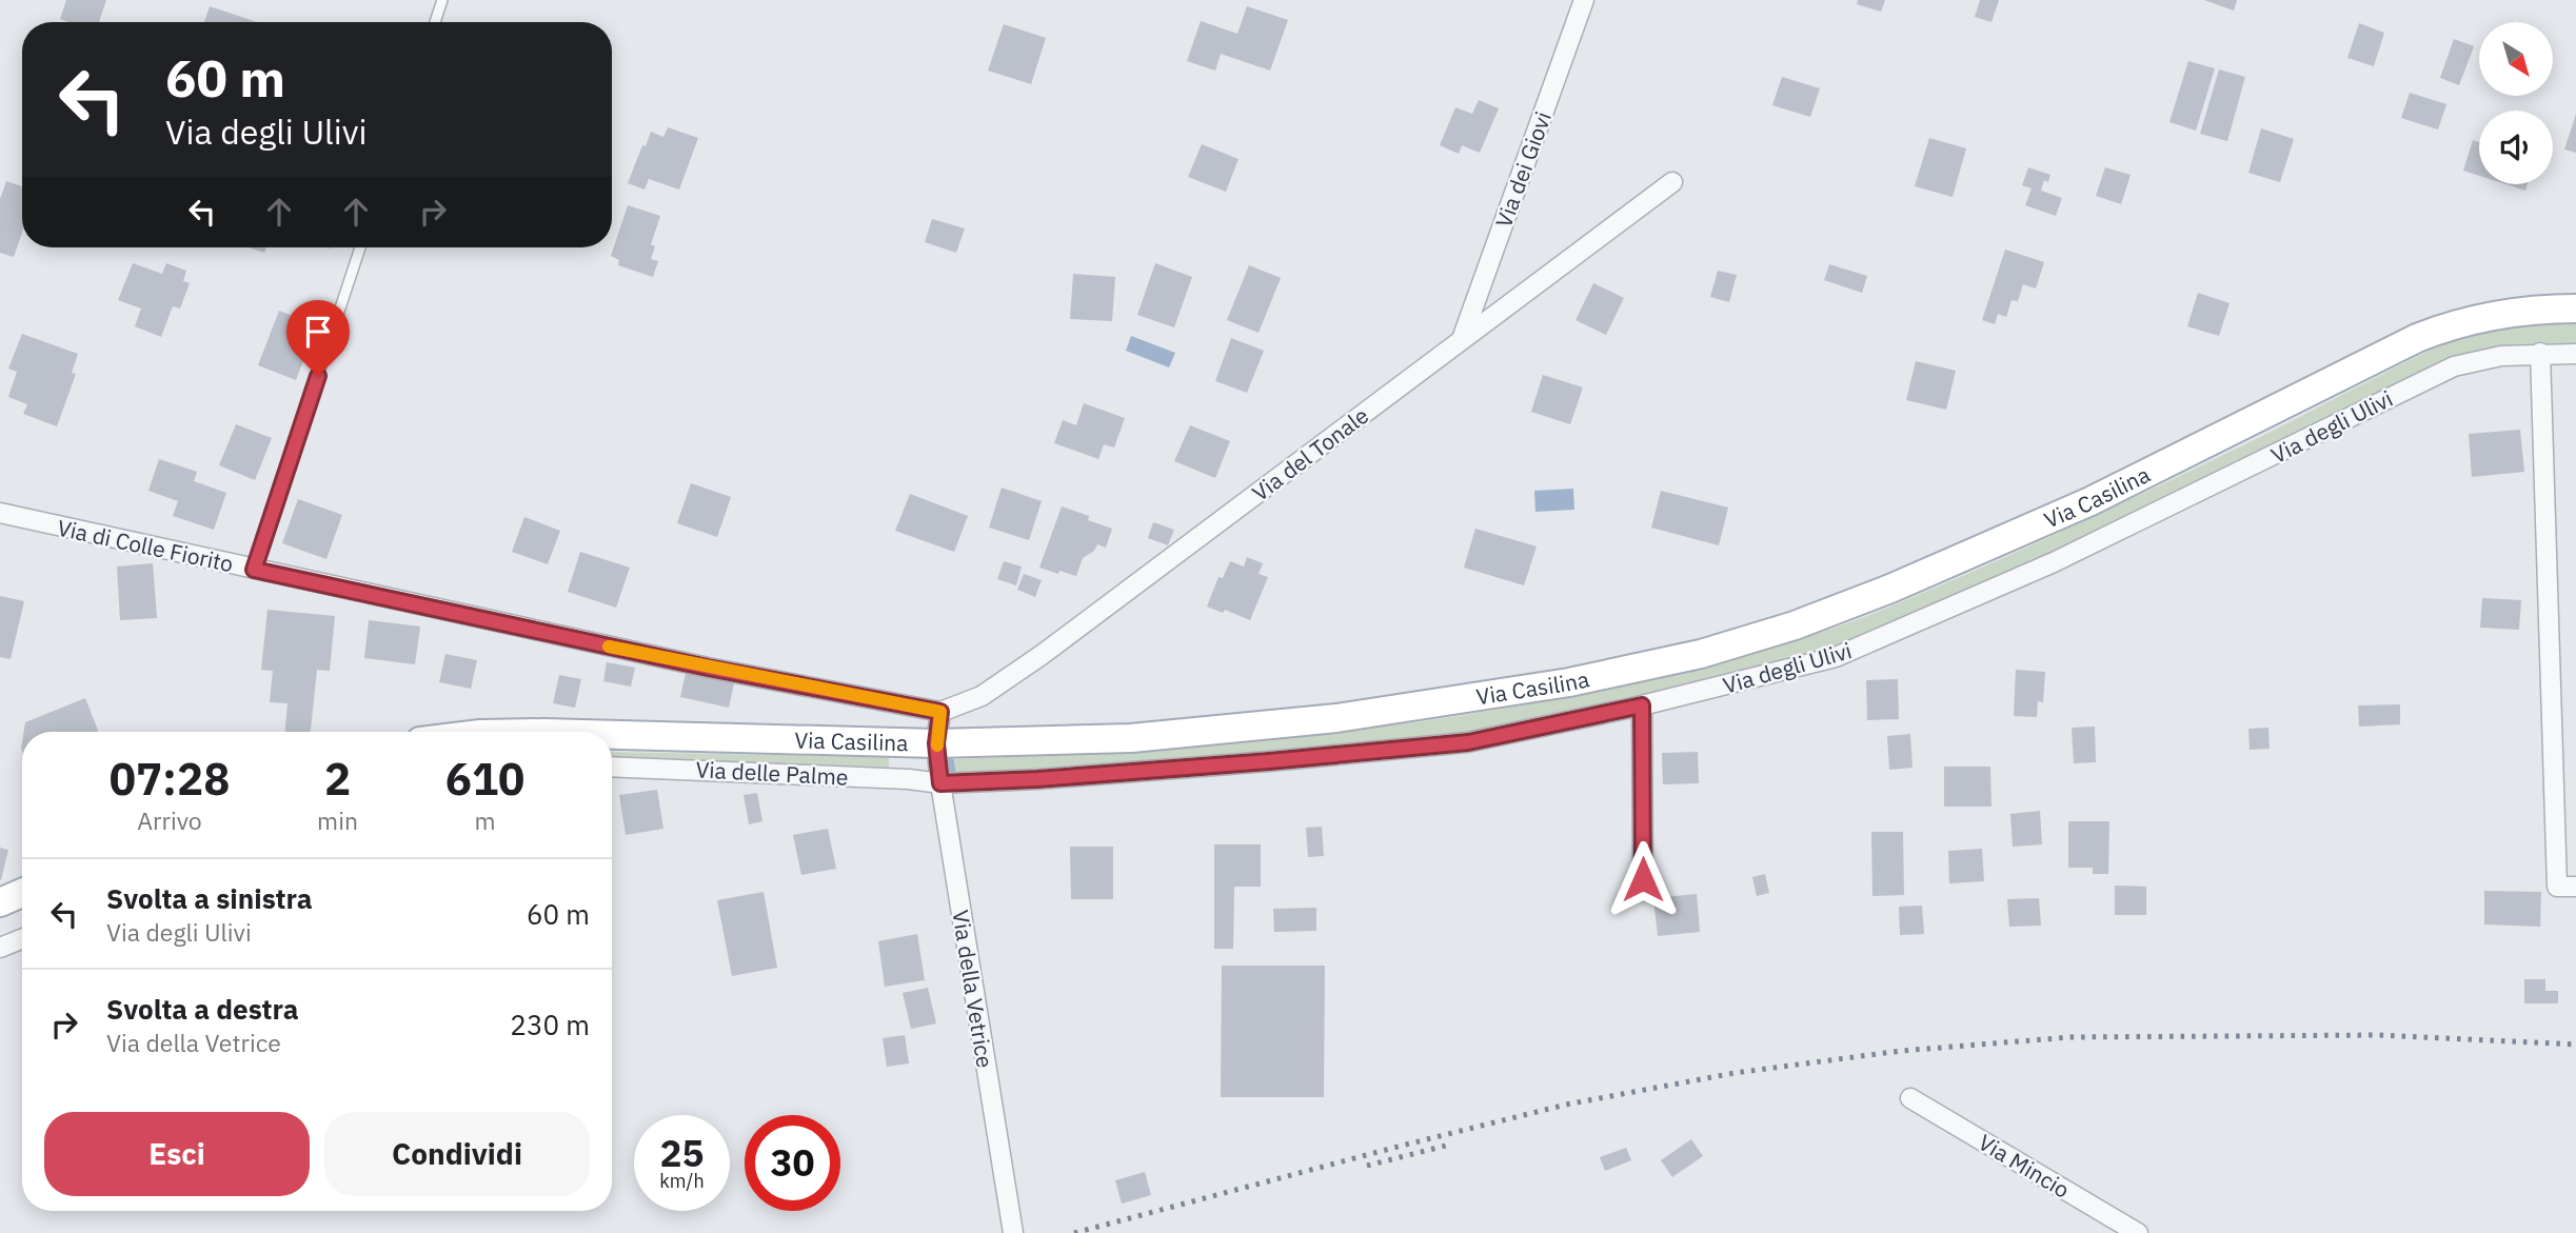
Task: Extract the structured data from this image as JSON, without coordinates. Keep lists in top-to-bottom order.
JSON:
{
  "streets": {
    "main road": ["Via Casilina"],
    "street": [
      "Via dei Giovi",
      "Via degli Ulivi",
      "Via del Tonale",
      "Via di Colle Fiorito",
      "Via delle Palme",
      "Via della Vetrice",
      "Via Mincio"
    ]
  },
  "crossings": [
    ["Via dei Giovi", "Via del Tonale"],
    ["Via degli Ulivi", "Via delle Palme"],
    ["Via degli Ulivi", "Via della Vetrice"],
    ["Via del Tonale", "Via di Colle Fiorito"],
    ["Via del Tonale", "Via della Vetrice"],
    ["Via Casilina", "Via della Vetrice"],
    ["Via di Colle Fiorito", "Via della Vetrice"],
    ["Via delle Palme", "Via della Vetrice"]
  ],
  "north": "bottom right",
  "page": {
    "turn": ["60 m", "Via degli Ulivi"],
    "eta": [
      "07:28",
      "Arrivo",
      "2",
      "min",
      "610",
      "m"
    ],
    "list": [
      {
        "name": "Svolta a sinistra",
        "note": "Via degli Ulivi",
        "value": "60 m"
      },
      {
        "name": "Svolta a destra",
        "note": "Via della Vetrice",
        "value": "230 m"
      }
    ],
    "buttons": ["Esci", "Condividi"],
    "speed": "25 km/h",
    "limit": "30"
  }
}
